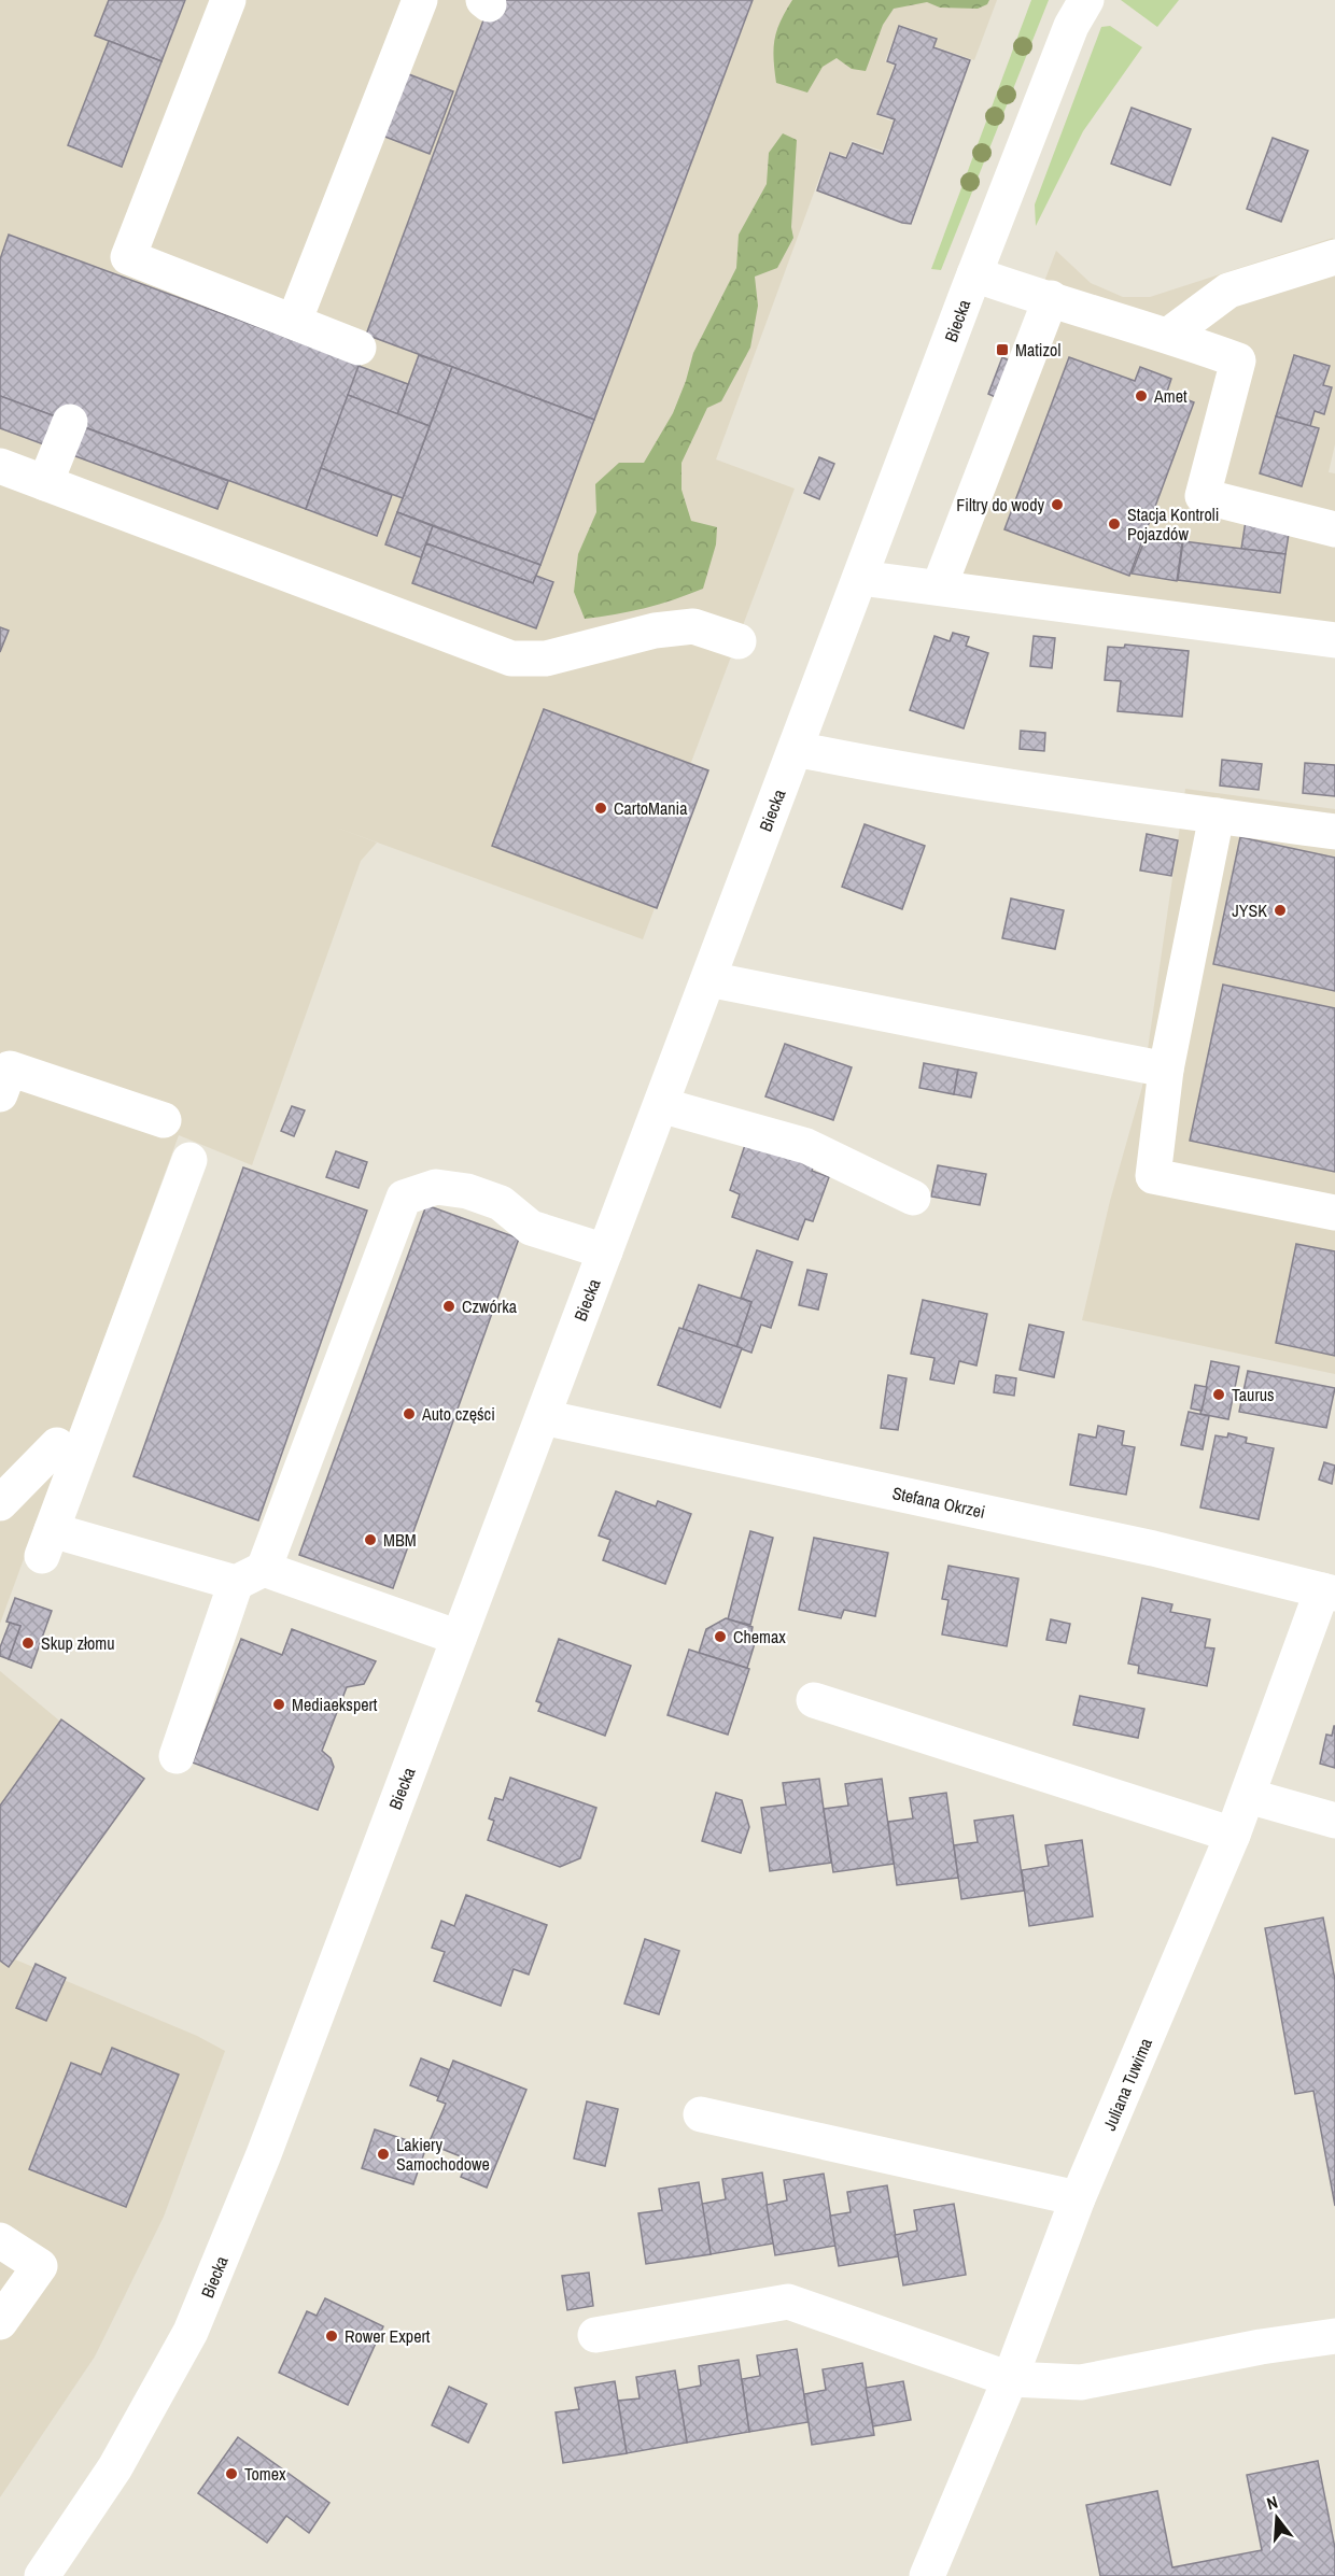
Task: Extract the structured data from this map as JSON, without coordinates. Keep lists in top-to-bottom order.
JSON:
{
  "streets": {
    "street": ["Biecka", "Stefana Okrzei", "Juliana Tuwima"]
  },
  "crossings": [
    ["Biecka", "Stefana Okrzei"],
    ["Stefana Okrzei", "Juliana Tuwima"]
  ],
  "places": {
    "transit": ["Matizol"],
    "other": [
      "Amet",
      "Filtry do wody",
      "Stacja Kontroli Pojazdów",
      "CartoMania",
      "JYSK",
      "Czwórka",
      "Taurus",
      "Auto części",
      "MBM",
      "Chemax",
      "Skup złomu",
      "Mediaekspert",
      "Lakiery Samochodowe",
      "Rower Expert",
      "Tomex"
    ]
  },
  "north": "top"
}
